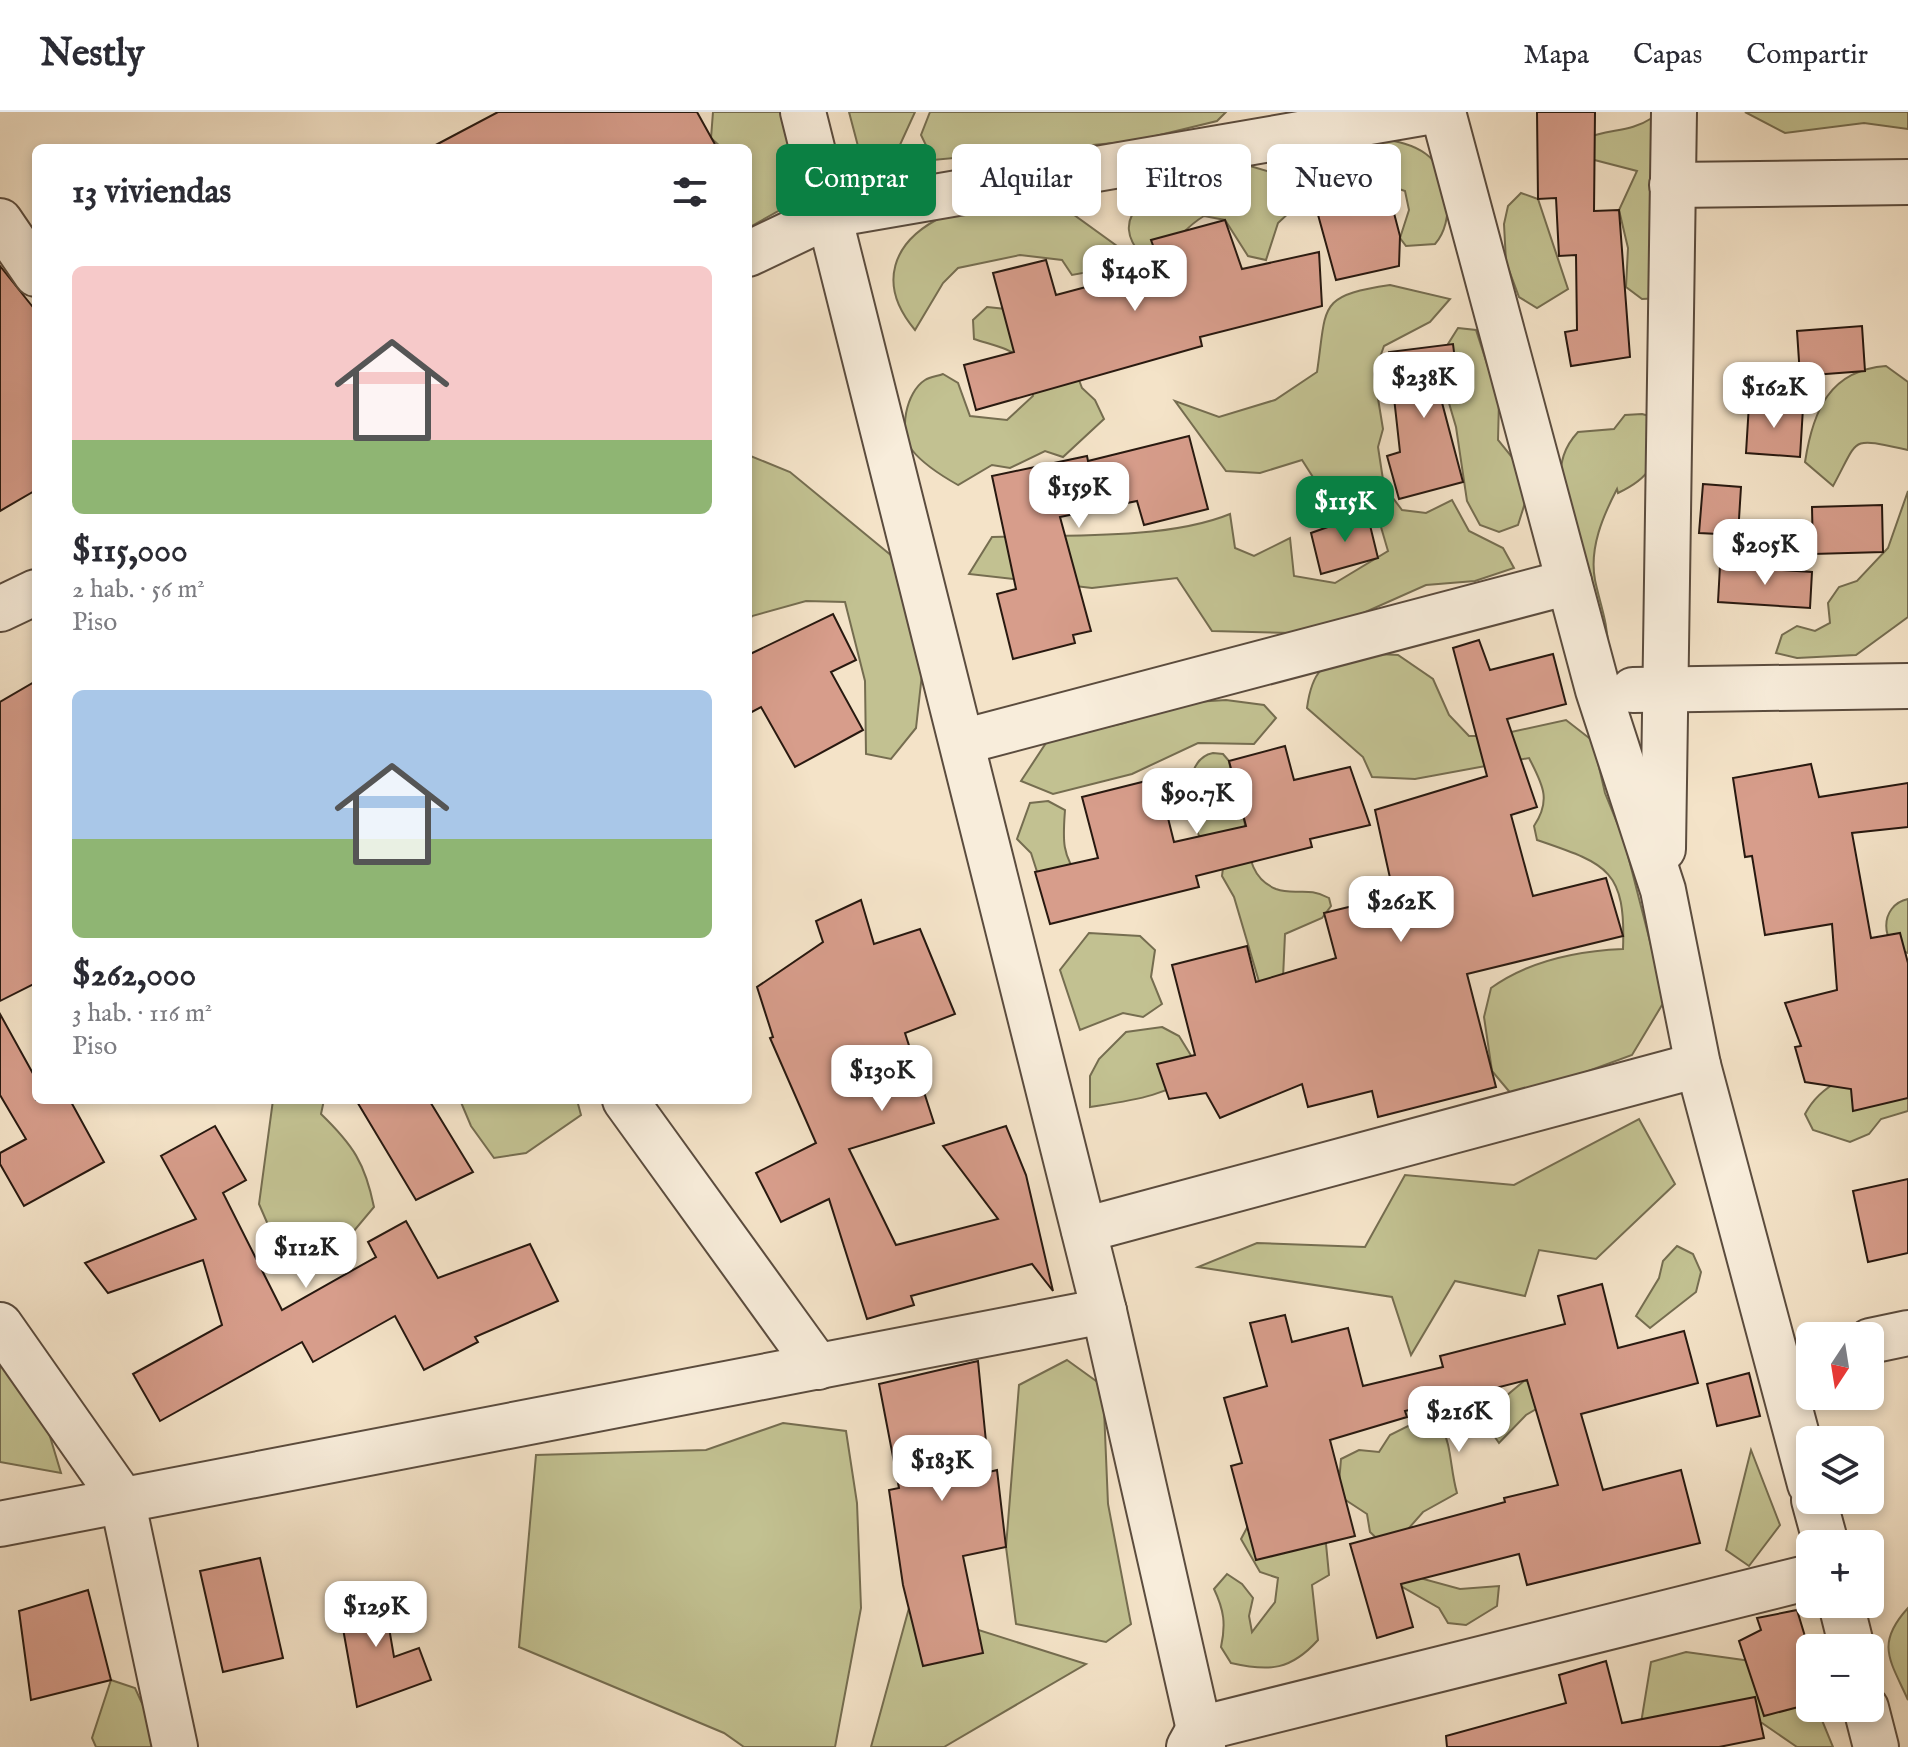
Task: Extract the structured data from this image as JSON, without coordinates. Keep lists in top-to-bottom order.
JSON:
{
  "north": "bottom",
  "page": {
    "header": "Nestly",
    "nav": ["Mapa", "Capas", "Compartir"],
    "chip": [
      "Comprar",
      "Alquilar",
      "Filtros",
      "Nuevo"
    ],
    "heading": "13 viviendas",
    "list": [
      {
        "name": "$115,000",
        "note": "2 hab. · 56 m² · Piso"
      },
      {
        "name": "$262,000",
        "note": "3 hab. · 116 m² · Piso"
      }
    ],
    "price": [
      "$140K",
      "$238K",
      "$162K",
      "$159K",
      "$115K",
      "$205K",
      "$90.7K",
      "$262K",
      "$130K",
      "$112K",
      "$216K",
      "$183K",
      "$129K"
    ],
    "map_buttons": ["+", "−"]
  }
}
